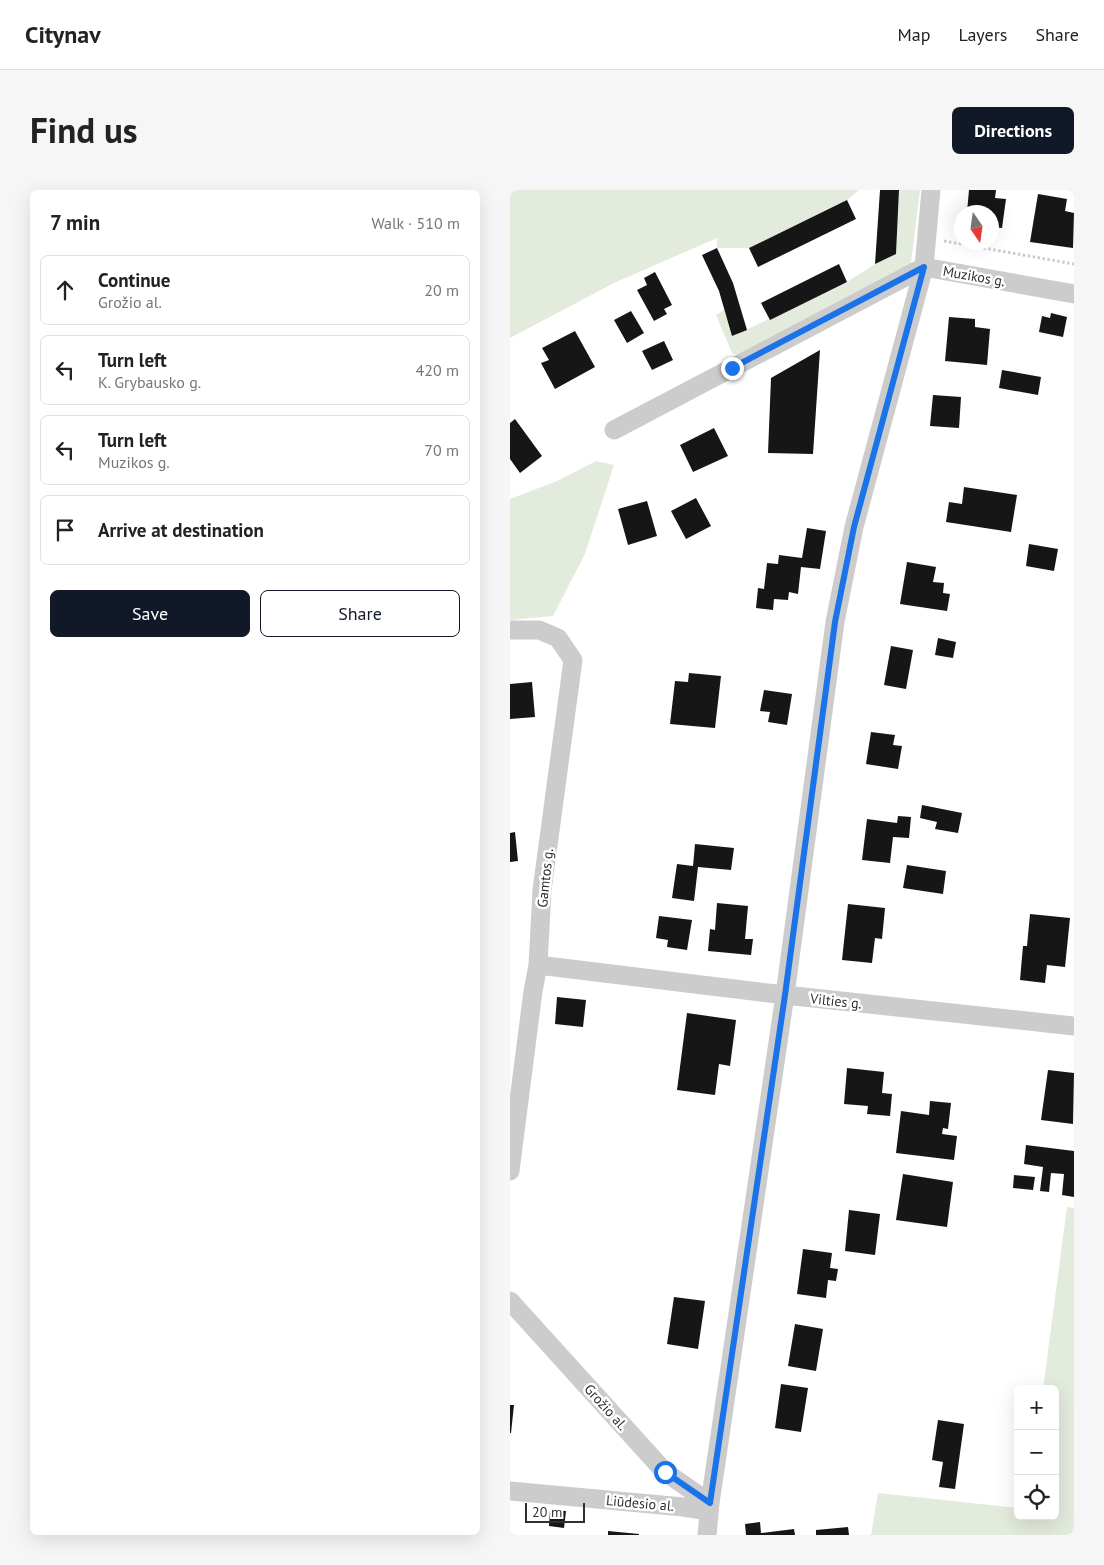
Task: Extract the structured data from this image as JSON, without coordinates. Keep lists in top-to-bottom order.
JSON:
{
  "streets": {
    "street": [
      "Muzikos g.",
      "Gamtos g.",
      "Vilties g.",
      "Grožio al.",
      "Liūdesio al."
    ]
  },
  "crossings": [
    ["Gamtos g.", "Vilties g."],
    ["Grožio al.", "Liūdesio al."]
  ],
  "scale_bar": "20 m",
  "north": "bottom",
  "page": {
    "header": "Citynav",
    "nav": ["Map", "Layers", "Share"],
    "title": "Find us",
    "buttons": [
      "Directions",
      ["Save", "Share"]
    ],
    "heading": ["7 min", "Walk · 510 m"],
    "list": [
      ["Continue", "Grožio al.", "20 m"],
      ["Turn left", "K. Grybausko g.", "420 m"],
      ["Turn left", "Muzikos g.", "70 m"],
      "Arrive at destination"
    ],
    "map_buttons": ["+", "−"],
    "scale": "20 m"
  }
}
